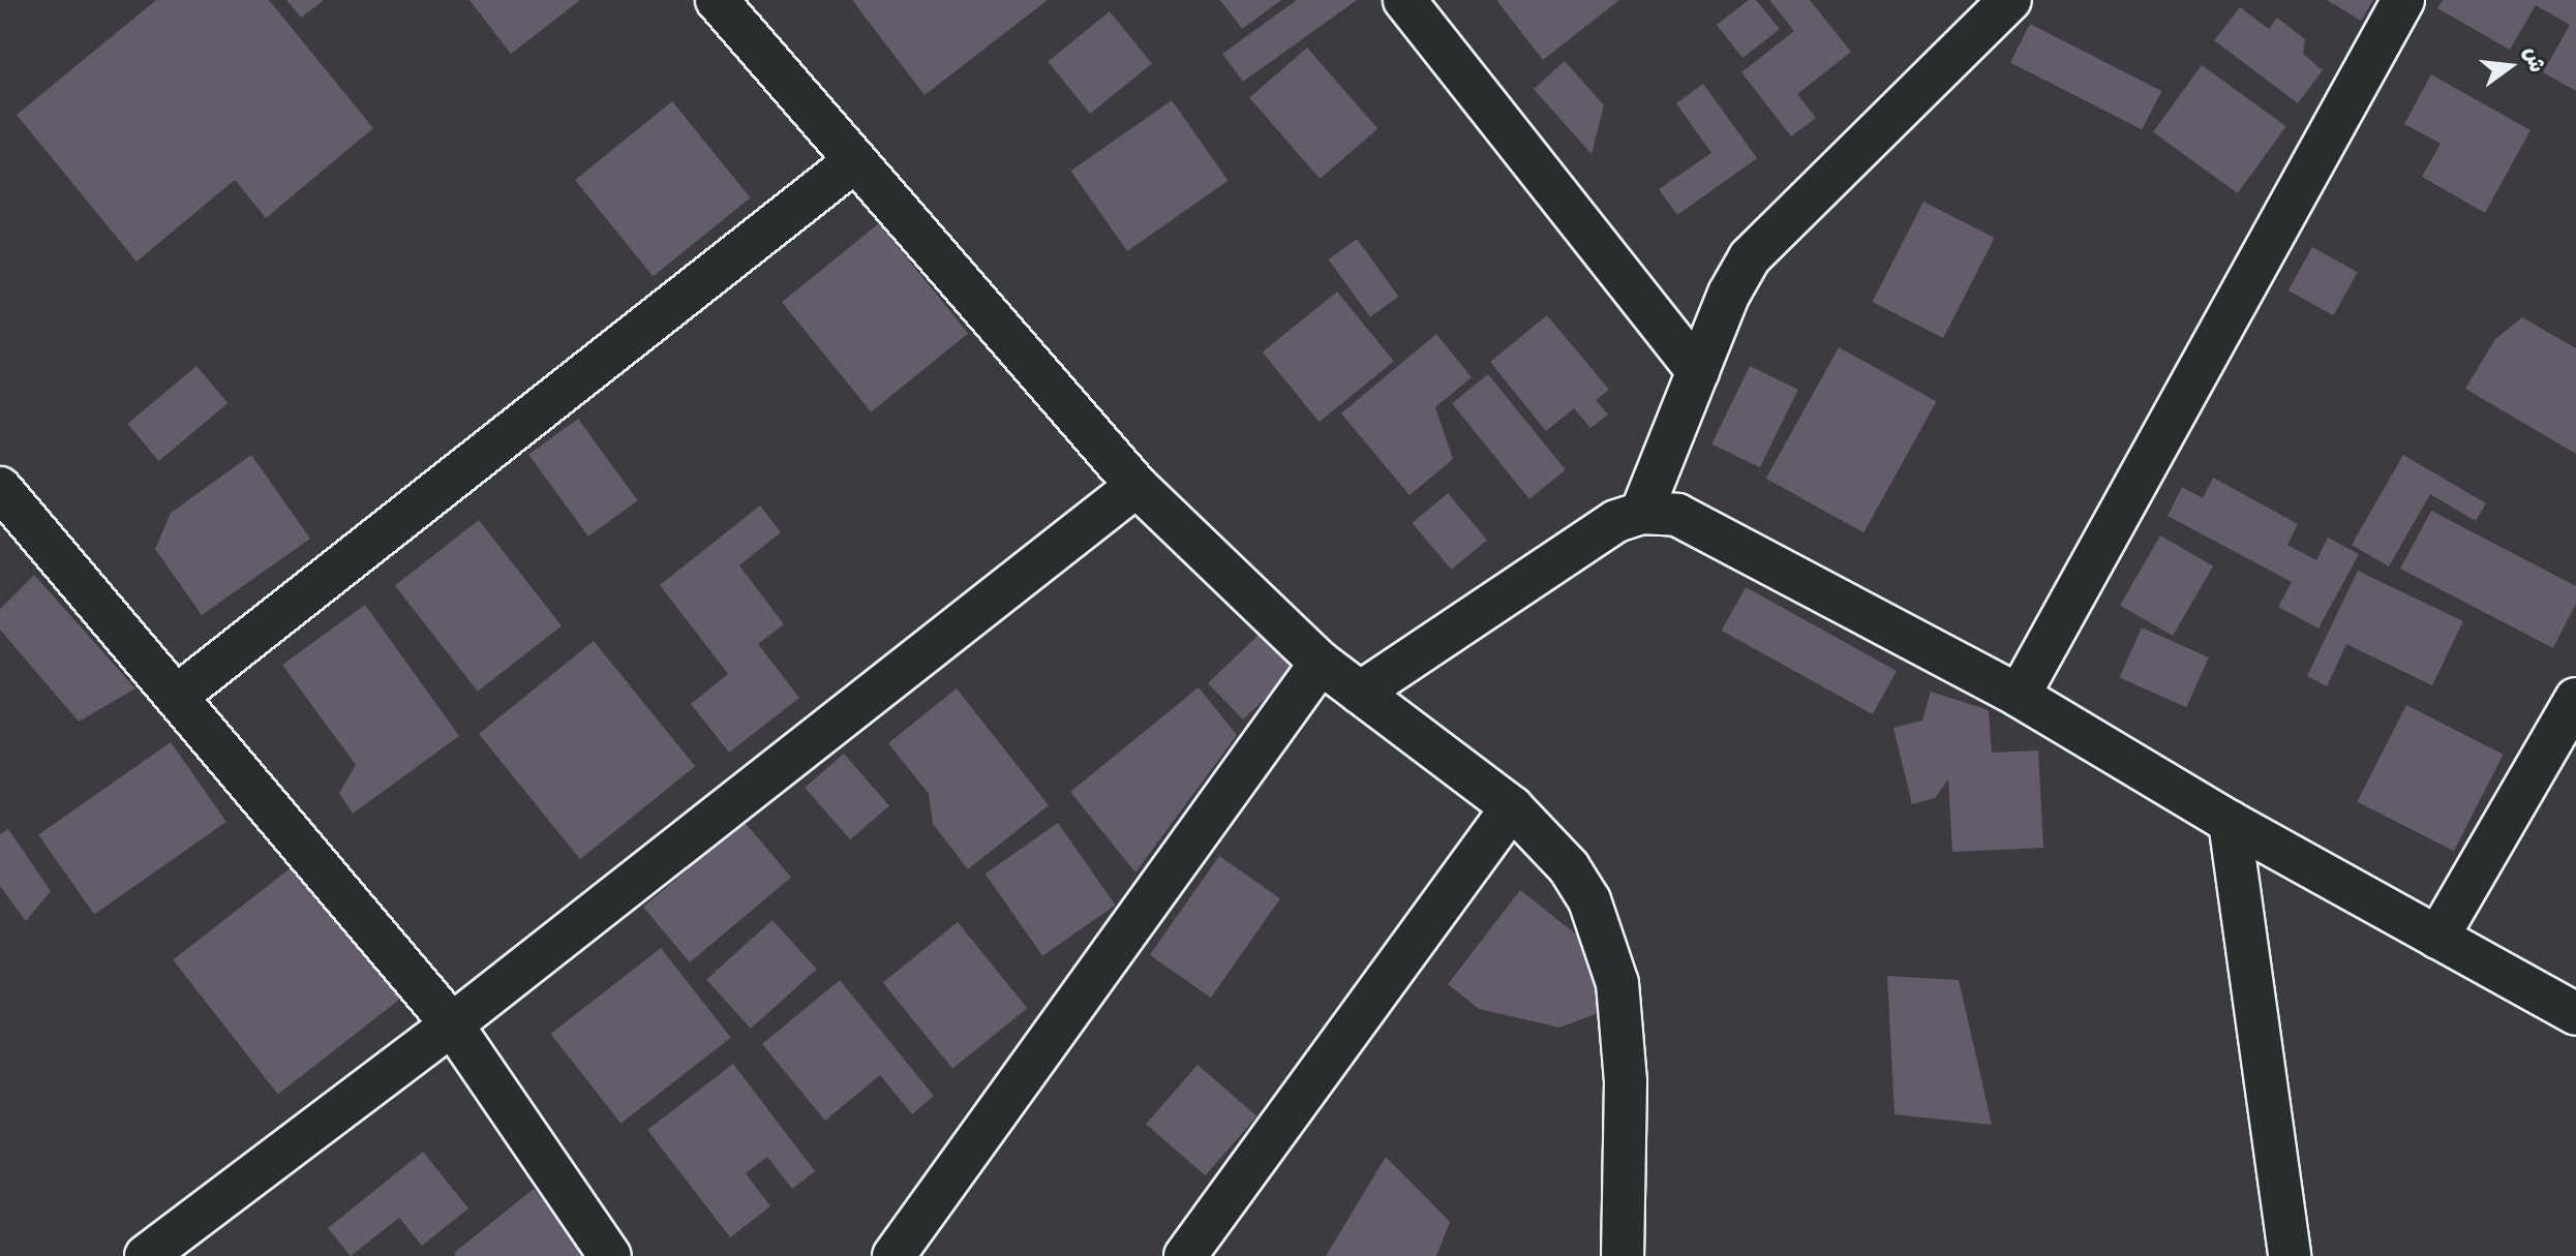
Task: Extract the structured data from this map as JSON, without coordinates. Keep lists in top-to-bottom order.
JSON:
{
  "north": "right"
}
